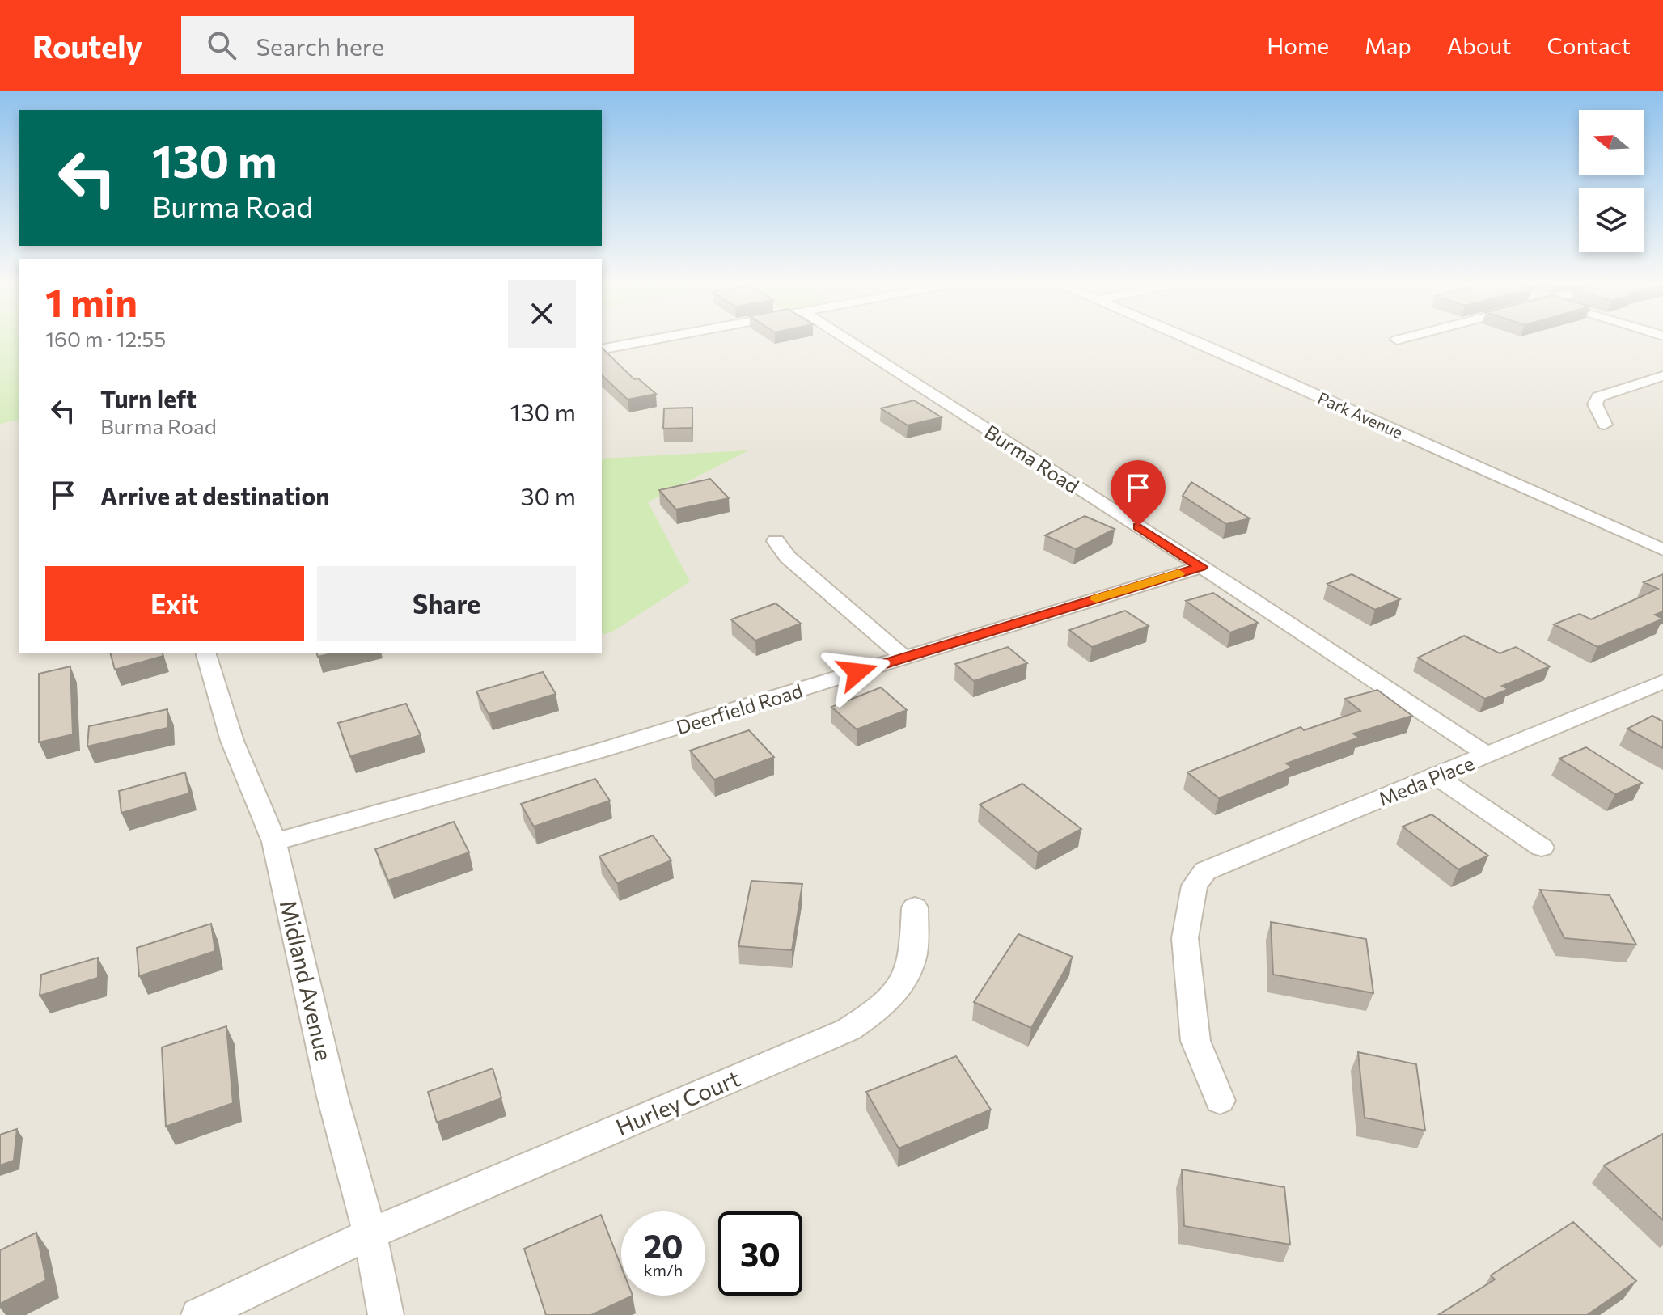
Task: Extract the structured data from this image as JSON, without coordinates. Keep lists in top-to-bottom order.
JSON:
{
  "streets": {
    "street": [
      "Park Avenue",
      "Burma Road",
      "Deerfield Road",
      "Meda Place",
      "Midland Avenue",
      "Hurley Court"
    ]
  },
  "crossings": [
    ["Burma Road", "Deerfield Road"],
    ["Burma Road", "Meda Place"],
    ["Deerfield Road", "Midland Avenue"],
    ["Midland Avenue", "Hurley Court"]
  ],
  "north": "left",
  "page": {
    "header": "Routely",
    "search": "Search here",
    "nav": [
      "Home",
      "Map",
      "About",
      "Contact"
    ],
    "turn": ["130 m", "Burma Road"],
    "heading": ["1 min", "160 m · 12:55"],
    "list": [
      {
        "name": "Turn left",
        "note": "Burma Road",
        "value": "130 m"
      },
      {
        "name": "Arrive at destination",
        "value": "30 m"
      }
    ],
    "buttons": ["Exit", "Share"],
    "speed": "20 km/h",
    "limit": "30"
  }
}
